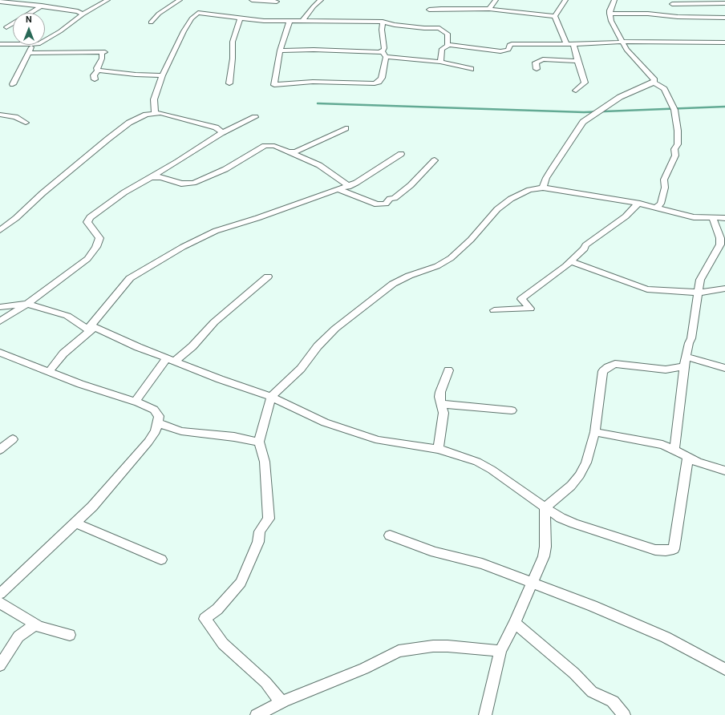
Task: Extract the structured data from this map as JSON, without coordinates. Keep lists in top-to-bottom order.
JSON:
{
  "north": "top"
}
